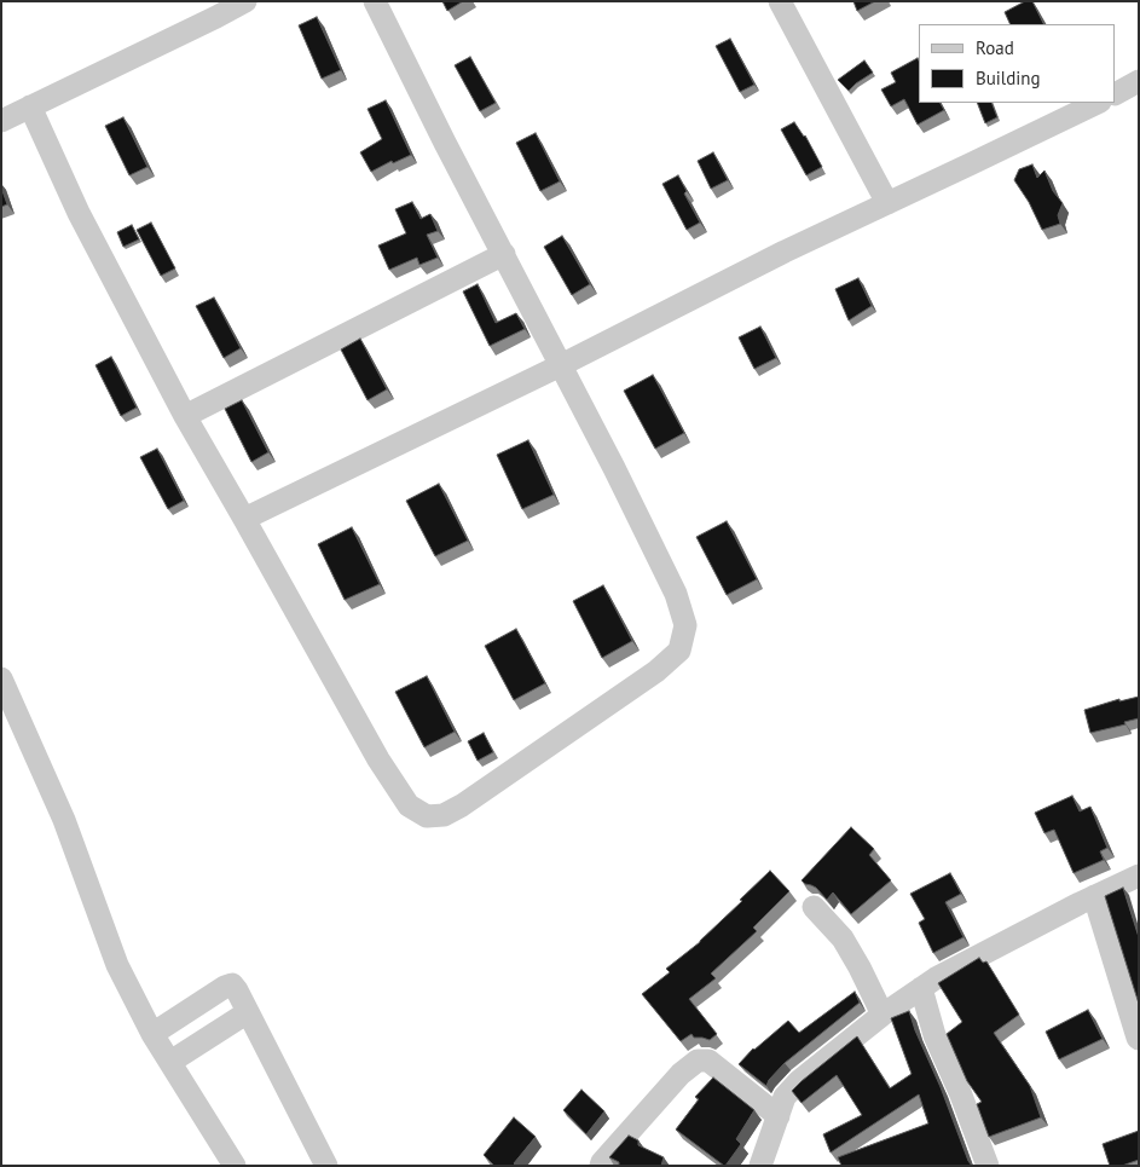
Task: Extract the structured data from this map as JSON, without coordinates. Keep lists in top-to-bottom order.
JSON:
{
  "legend": ["Road", "Building"]
}
